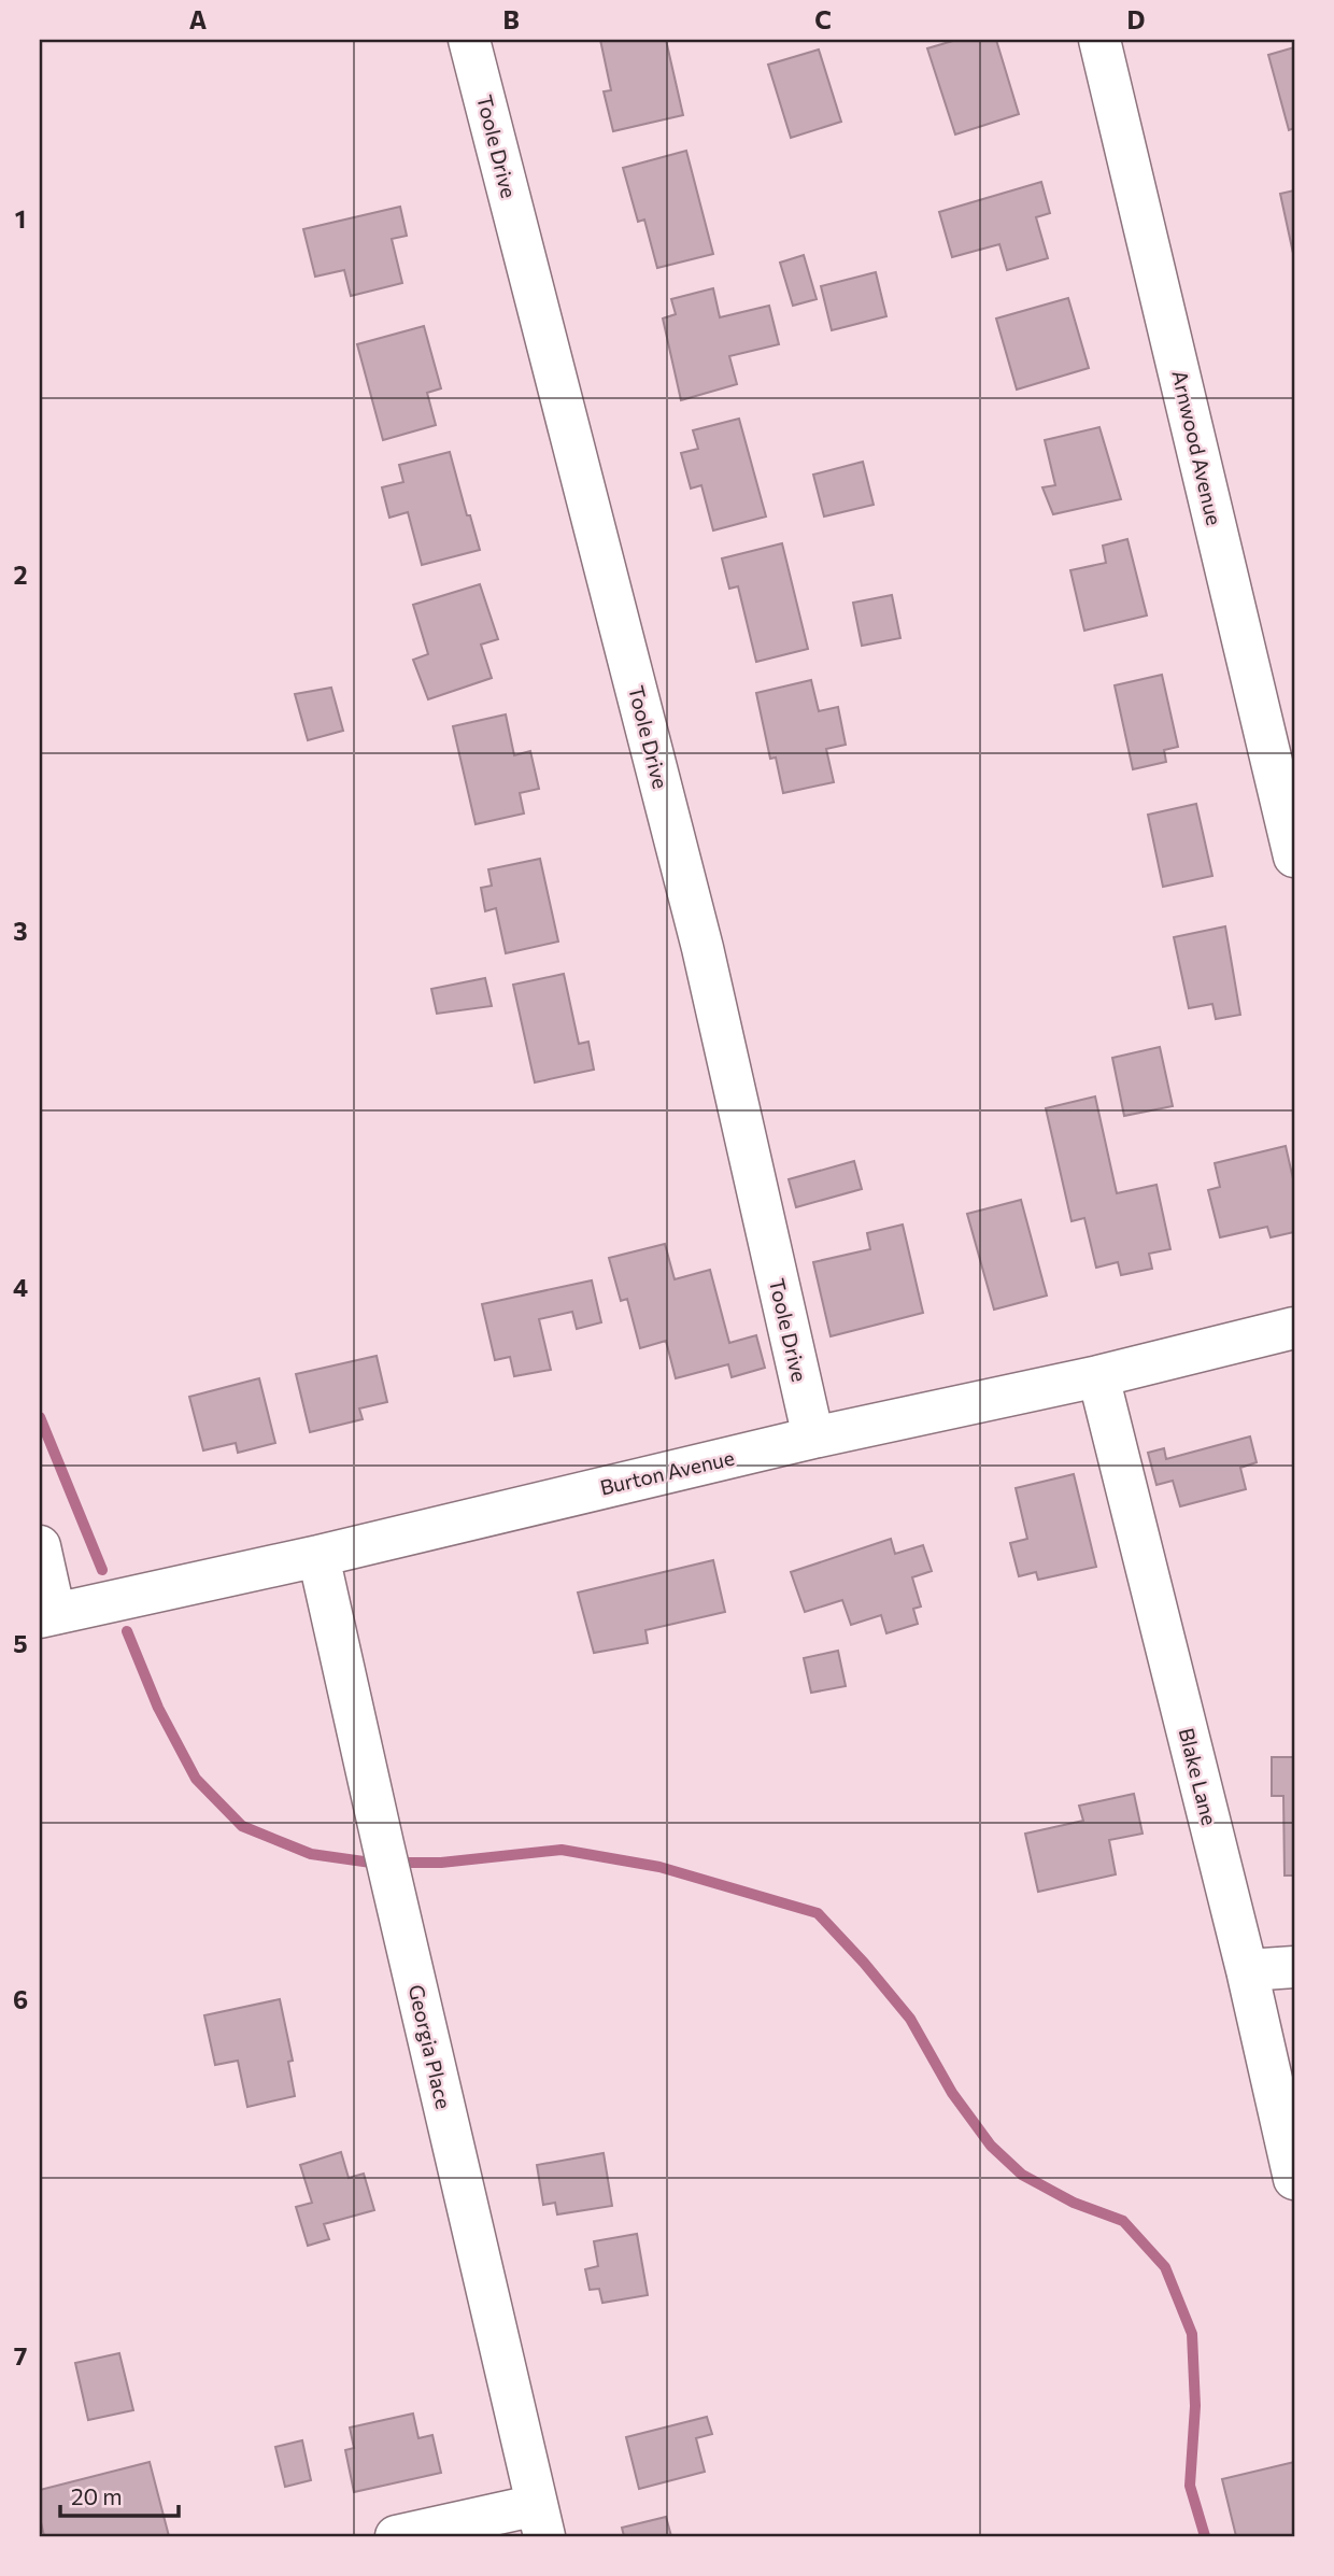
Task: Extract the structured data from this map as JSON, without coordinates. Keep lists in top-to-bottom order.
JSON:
{
  "streets": {
    "street": [
      "Toole Drive",
      "Arnwood Avenue",
      "Burton Avenue",
      "Blake Lane",
      "Georgia Place"
    ]
  },
  "crossings": [
    ["Toole Drive", "Burton Avenue"],
    ["Burton Avenue", "Blake Lane"],
    ["Burton Avenue", "Georgia Place"]
  ],
  "scale_bar": "20 m",
  "grid": {
    "columns": [
      "A",
      "B",
      "C",
      "D"
    ],
    "rows": [
      "1",
      "2",
      "3",
      "4",
      "5",
      "6",
      "7"
    ]
  }
}
